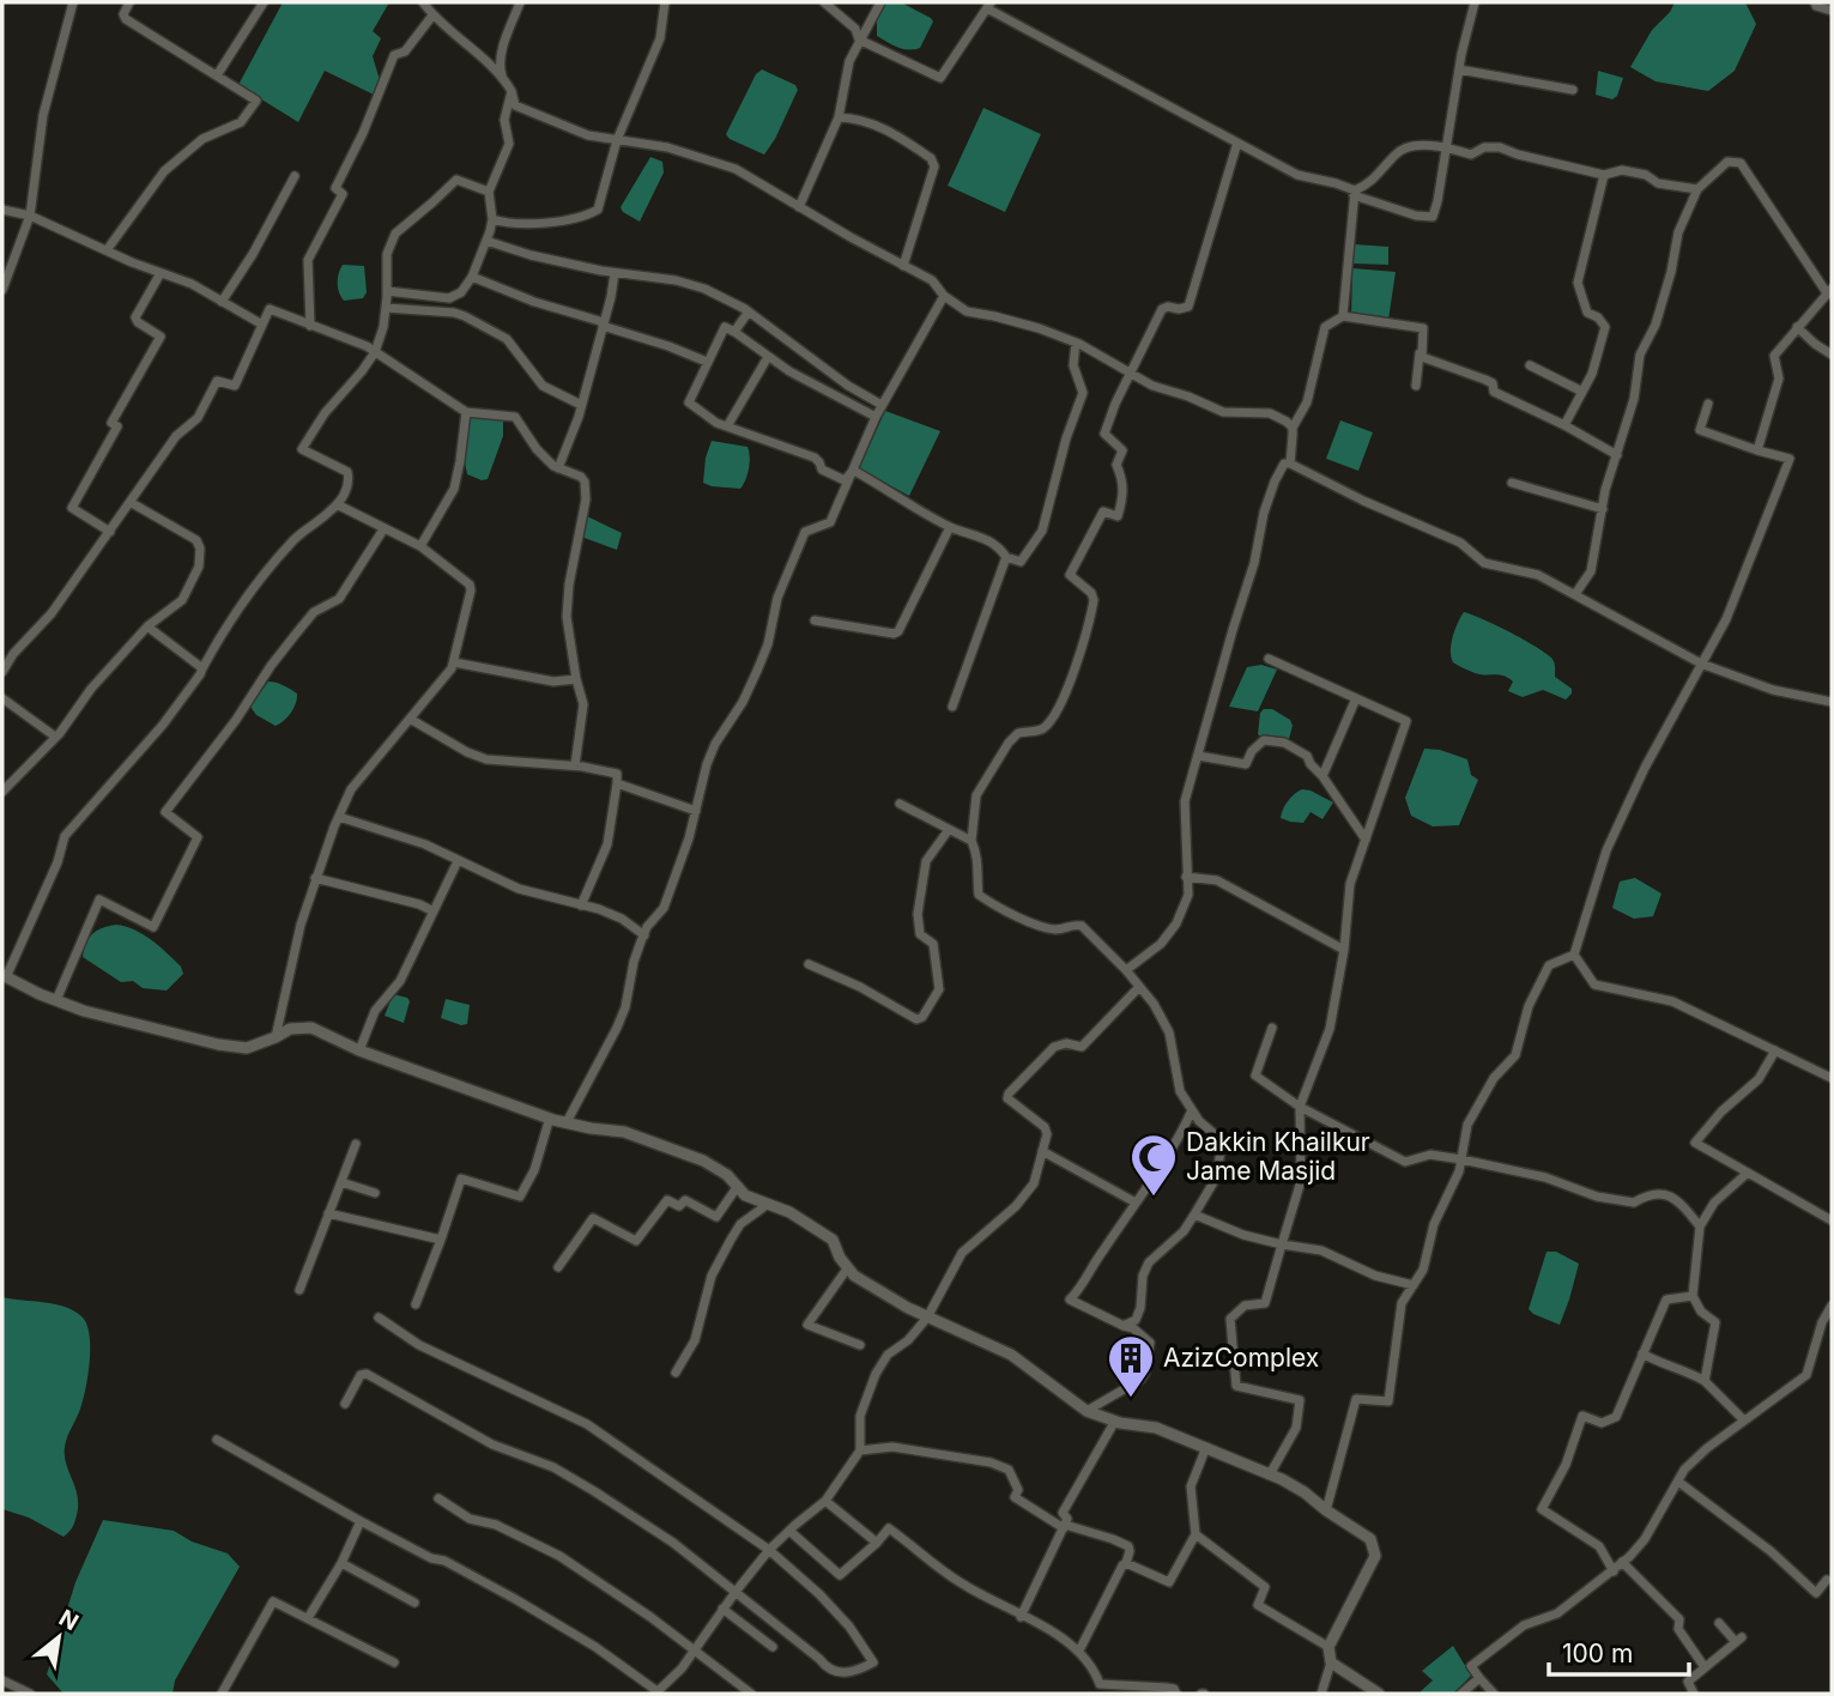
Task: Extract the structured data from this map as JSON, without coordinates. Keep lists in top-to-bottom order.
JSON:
{
  "places": {
    "mosque": ["Dakkin Khailkur Jame Masjid"],
    "building": ["AzizComplex"]
  },
  "scale_bar": "100 m",
  "north": "top right"
}
